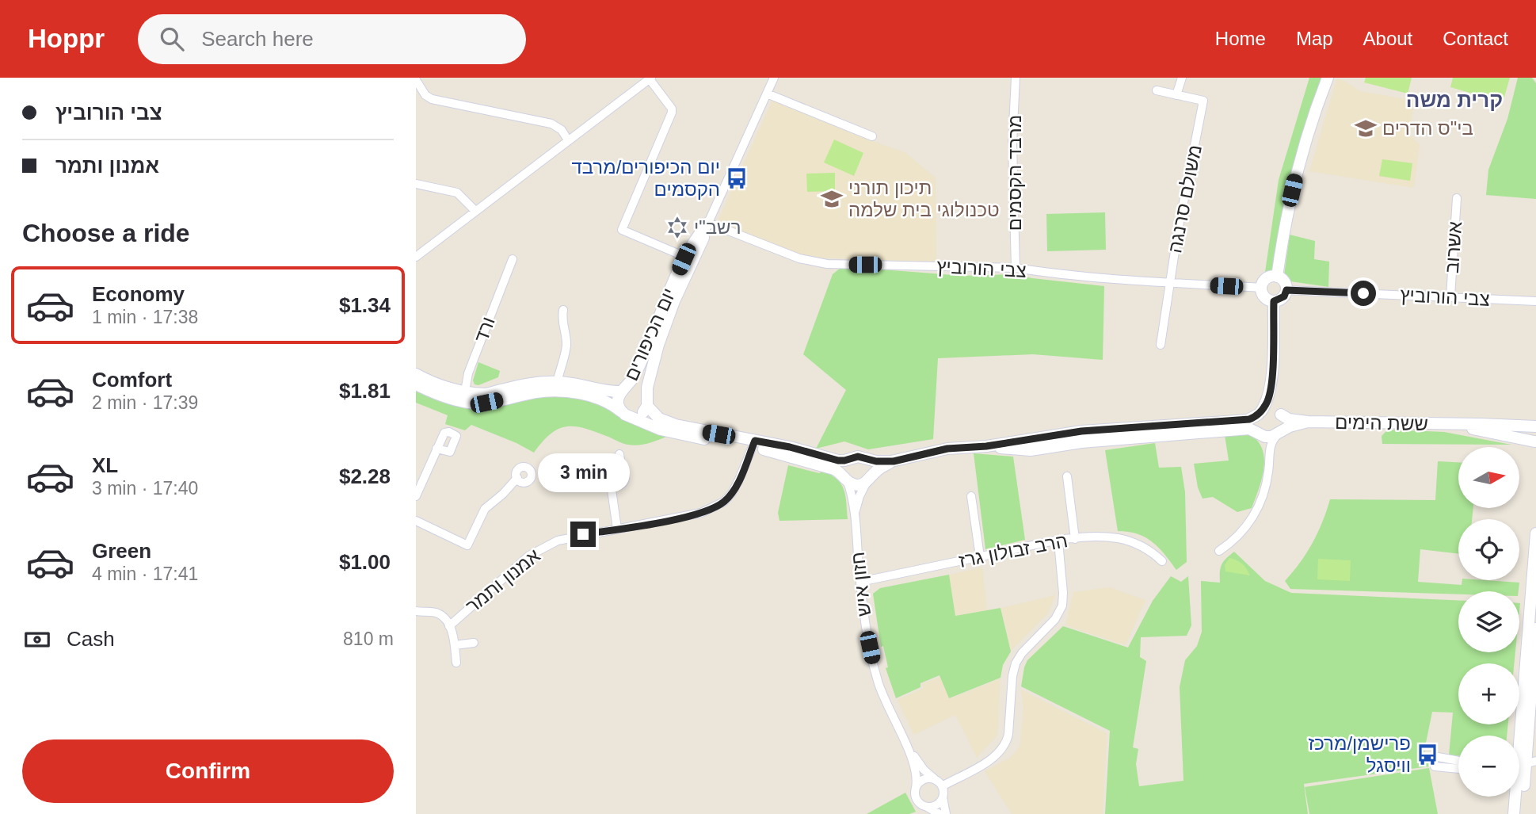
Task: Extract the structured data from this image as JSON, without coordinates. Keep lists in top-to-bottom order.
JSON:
{
  "streets": {
    "street": [
      "מרבד הקסמים",
      "משולם סרנגה",
      "אשרוב",
      "צבי הורוביץ",
      "ורד",
      "יום הכיפורים",
      "ששת הימים",
      "הרב זבולון גרז",
      "אמנון ותמר",
      "חזון איש"
    ]
  },
  "crossings": [
    ["מרבד הקסמים", "צבי הורוביץ"],
    ["משולם סרנגה", "צבי הורוביץ"],
    ["אשרוב", "צבי הורוביץ"],
    ["צבי הורוביץ", "יום הכיפורים"],
    ["הרב זבולון גרז", "חזון איש"]
  ],
  "districts": ["קרית משה"],
  "places": {
    "school or university": ["בי\"ס הדרים", "תיכון תורני טכנולוגי בית שלמה"],
    "bus stop": ["יום הכיפורים/מרבד הקסמים", "פרישמן/מרכז וויסגל"],
    "synagogue": ["רשב\"י"]
  },
  "north": "right",
  "page": {
    "header": "Hoppr",
    "search": "Search here",
    "nav": [
      "Home",
      "Map",
      "About",
      "Contact"
    ],
    "banner": ["צבי הורוביץ", "אמנון ותמר"],
    "heading": "Choose a ride",
    "list": [
      {
        "name": "Economy",
        "note": "1 min · 17:38",
        "value": "$1.34"
      },
      {
        "name": "Comfort",
        "note": "2 min · 17:39",
        "value": "$1.81"
      },
      {
        "name": "XL",
        "note": "3 min · 17:40",
        "value": "$2.28"
      },
      {
        "name": "Green",
        "note": "4 min · 17:41",
        "value": "$1.00"
      }
    ],
    "map_buttons": ["+", "−"],
    "bubble": "3 min",
    "pay": ["Cash", "810 m"],
    "buttons": "Confirm"
  }
}
